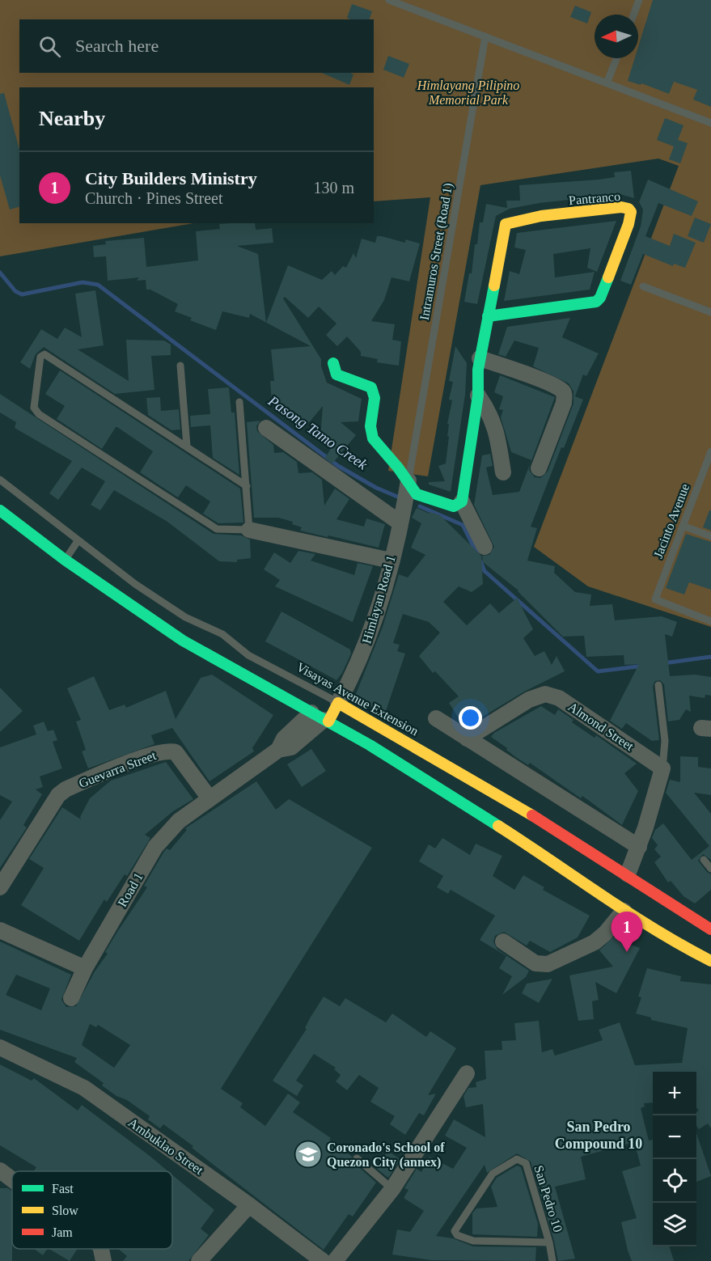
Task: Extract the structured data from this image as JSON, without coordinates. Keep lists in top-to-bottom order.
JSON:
{
  "streets": {
    "street": [
      "Pantranco",
      "Himlayan Road 1",
      "Visayas Avenue Extension",
      "Almond Street",
      "Guevarra Street",
      "Road 1",
      "Ambuklao Street"
    ],
    "lane": ["Intramuros Street (Road 1)", "Jacinto Avenue", "San Pedro 10"]
  },
  "crossings": [
    ["Intramuros Street (Road 1)", "Himlayan Road 1"],
    ["Himlayan Road 1", "Visayas Avenue Extension"],
    ["Guevarra Street", "Road 1"]
  ],
  "districts": ["San Pedro Compound 10"],
  "water": ["Pasong Tamo Creek"],
  "parks": ["Himlayang Pilipino Memorial Park"],
  "places": {
    "school or university": ["Coronado's School of Quezon City (annex)"]
  },
  "legend": ["Fast", "Slow", "Jam"],
  "north": "left",
  "page": {
    "search": "Search here",
    "heading": "Nearby",
    "list": [
      {
        "mark": "1",
        "name": "City Builders Ministry",
        "note": "Church · Pines Street",
        "value": "130 m"
      }
    ],
    "pins": "1",
    "map_buttons": ["+", "−"]
  }
}
